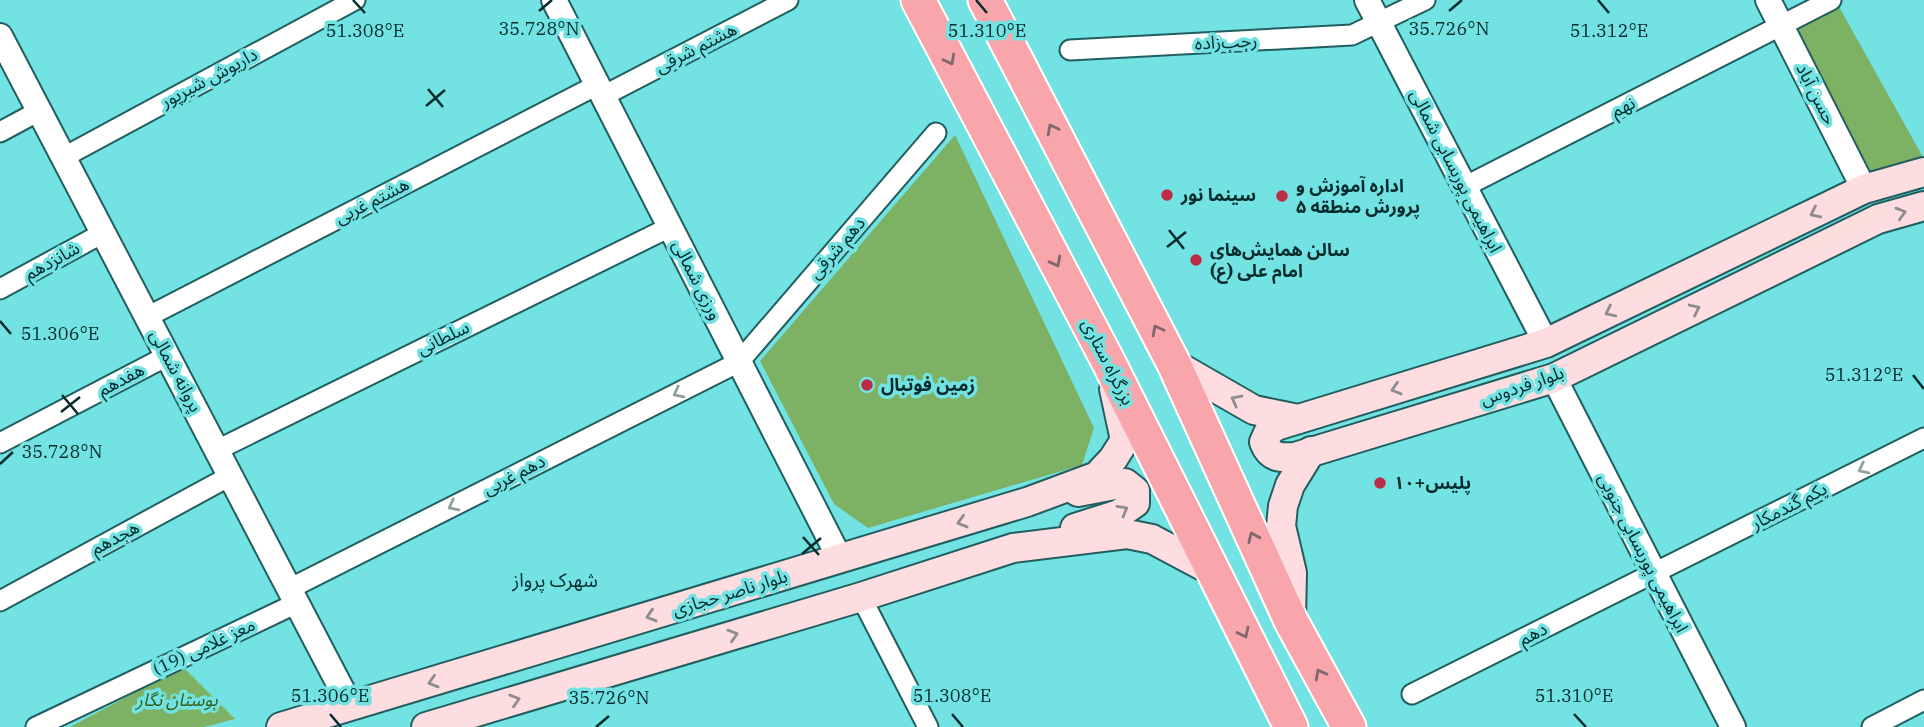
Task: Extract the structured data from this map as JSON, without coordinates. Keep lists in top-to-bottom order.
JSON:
{
  "streets": {
    "highway": ["بزرگراه ستاری"],
    "main road": ["بلوار فردوس", "بلوار ناصر حجازی"],
    "street": [
      "رجب‌زاده",
      "هشتم شرقی",
      "داریوش شیرپور",
      "حسن آباد",
      "نهم",
      "ابراهیمی پوربسابی شمالی",
      "هشتم غربی",
      "دهم شرقی",
      "شانزدهم",
      "ورزی شمالی",
      "سلطانی",
      "پروانه شمالی",
      "هفدهم",
      "دهم غربی",
      "یکم گندمکار",
      "هجدهم",
      "ابراهیمی پوربسابی جنوبی",
      "دهم",
      "معز غلامی (19)"
    ]
  },
  "crossings": [
    ["رجب‌زاده", "ابراهیمی پوربسابی شمالی"],
    ["هشتم شرقی", "هشتم غربی"],
    ["هشتم شرقی", "ورزی شمالی"],
    ["داریوش شیرپور", "پروانه شمالی"],
    ["حسن آباد", "نهم"],
    ["حسن آباد", "بلوار فردوس"],
    ["نهم", "ابراهیمی پوربسابی شمالی"],
    ["ابراهیمی پوربسابی شمالی", "بلوار فردوس"],
    ["هشتم غربی", "ورزی شمالی"],
    ["هشتم غربی", "پروانه شمالی"],
    ["دهم شرقی", "ورزی شمالی"],
    ["دهم شرقی", "دهم غربی"],
    ["شانزدهم", "پروانه شمالی"],
    ["ورزی شمالی", "سلطانی"],
    ["ورزی شمالی", "دهم غربی"],
    ["ورزی شمالی", "بلوار ناصر حجازی"],
    ["سلطانی", "پروانه شمالی"],
    ["بزرگراه ستاری", "بلوار ناصر حجازی"],
    ["پروانه شمالی", "هفدهم"],
    ["پروانه شمالی", "دهم غربی"],
    ["پروانه شمالی", "هجدهم"],
    ["پروانه شمالی", "بلوار ناصر حجازی"],
    ["پروانه شمالی", "معز غلامی (19)"],
    ["بلوار فردوس", "ابراهیمی پوربسابی جنوبی"],
    ["دهم غربی", "معز غلامی (19)"],
    ["یکم گندمکار", "ابراهیمی پوربسابی جنوبی"],
    ["یکم گندمکار", "دهم"],
    ["ابراهیمی پوربسابی جنوبی", "دهم"]
  ],
  "one_way": ["دهم غربی", "یکم گندمکار"],
  "districts": ["شهرک پرواز"],
  "parks": ["بوستان نگار"],
  "places": [
    "سینما نور",
    "اداره آموزش و پرورش منطقه ۵",
    "سالن همایش‌های امام علی (ع)",
    "زمین فوتبال",
    "پلیس+١٠"
  ],
  "coordinates": [
    "35.728°N",
    "35.726°N",
    "51.312°E",
    "51.308°E",
    "51.310°E",
    "51.306°E"
  ]
}
